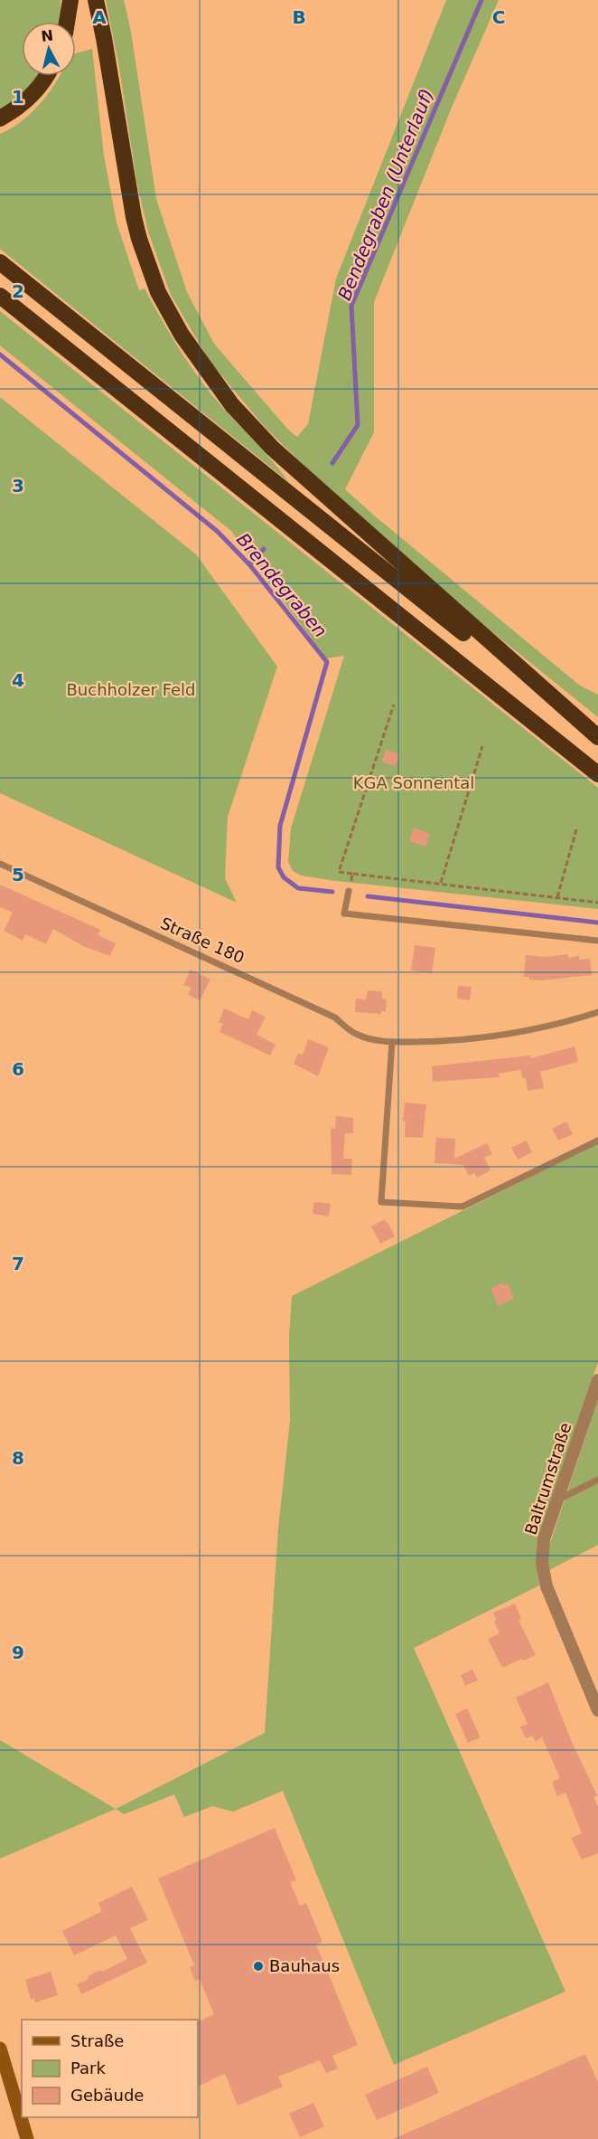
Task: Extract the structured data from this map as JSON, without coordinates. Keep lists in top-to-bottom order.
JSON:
{
  "streets": {
    "street": ["Baltrumstraße"],
    "lane": ["Straße 180"]
  },
  "water": ["Bendegraben (Unterlauf)", "Brendegraben"],
  "parks": ["Buchholzer Feld", "KGA Sonnental"],
  "places": ["Bauhaus"],
  "legend": ["Straße", "Park", "Gebäude"],
  "north": "top",
  "grid": {
    "columns": ["A", "B", "C"],
    "rows": [
      "1",
      "2",
      "3",
      "4",
      "5",
      "6",
      "7",
      "8",
      "9"
    ]
  }
}
